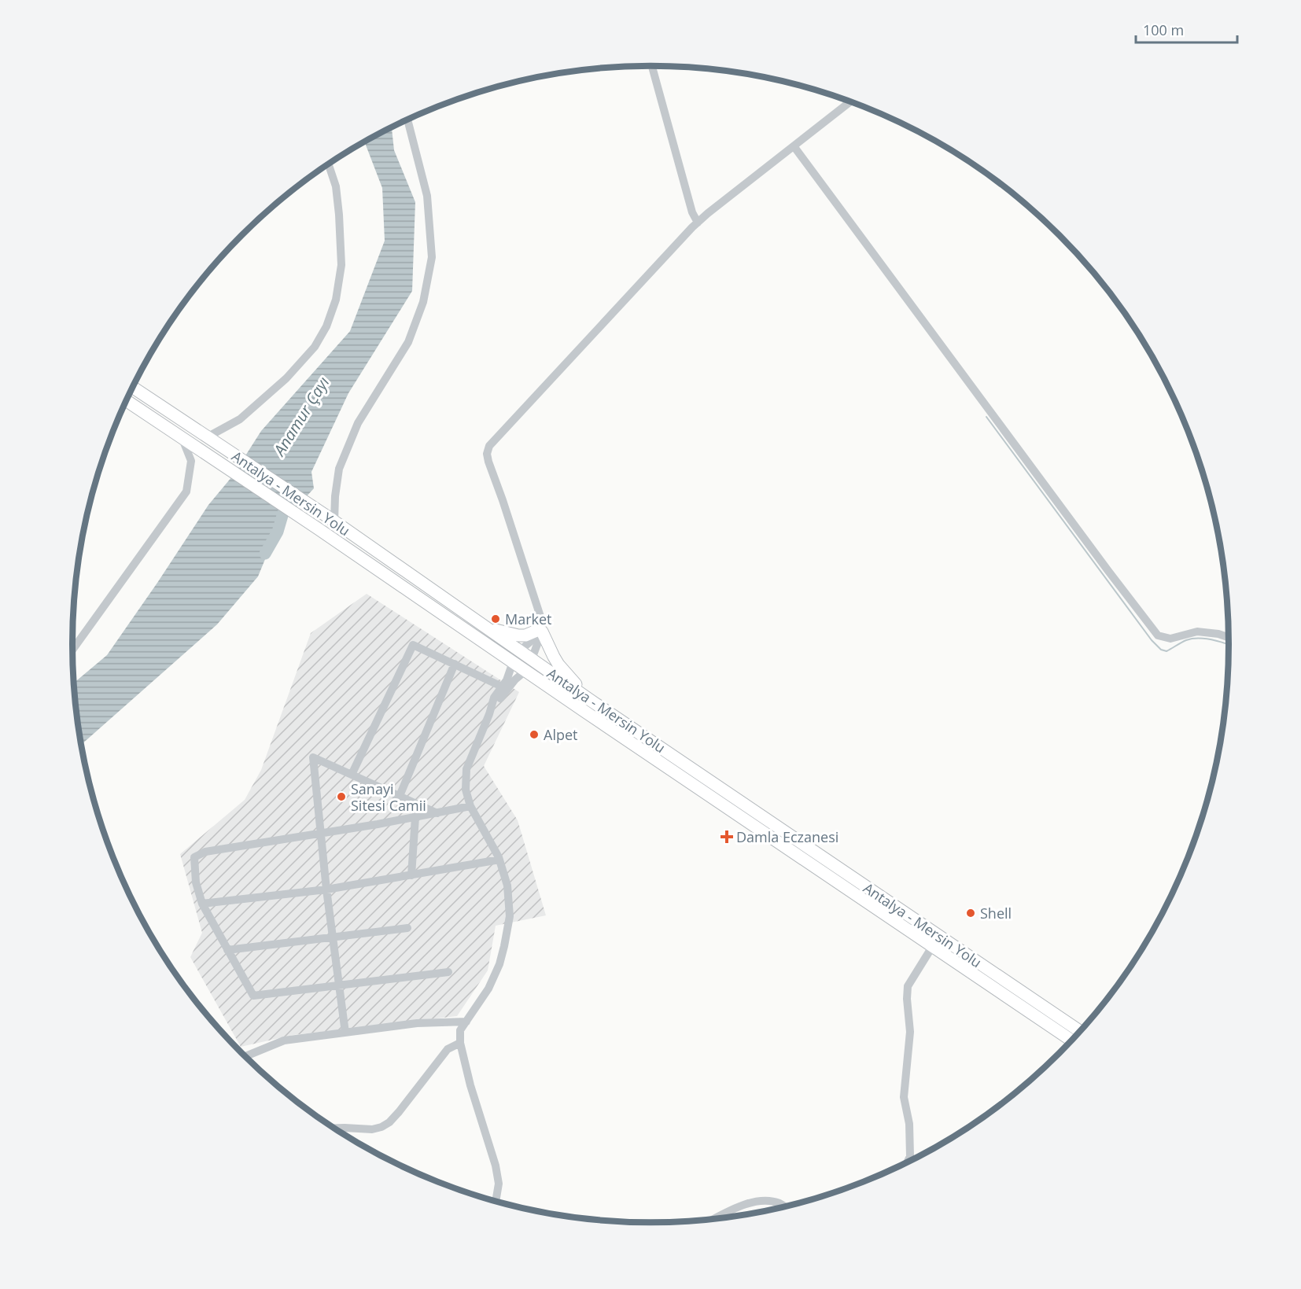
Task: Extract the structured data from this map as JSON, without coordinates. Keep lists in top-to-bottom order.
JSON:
{
  "streets": {
    "highway": ["Antalya - Mersin Yolu"]
  },
  "water": ["Anamur Çayı"],
  "places": {
    "other": [
      "Market",
      "Alpet",
      "Sanayi Sitesi Camii",
      "Shell"
    ],
    "health": ["Damla Eczanesi"]
  },
  "scale_bar": "100 m"
}
